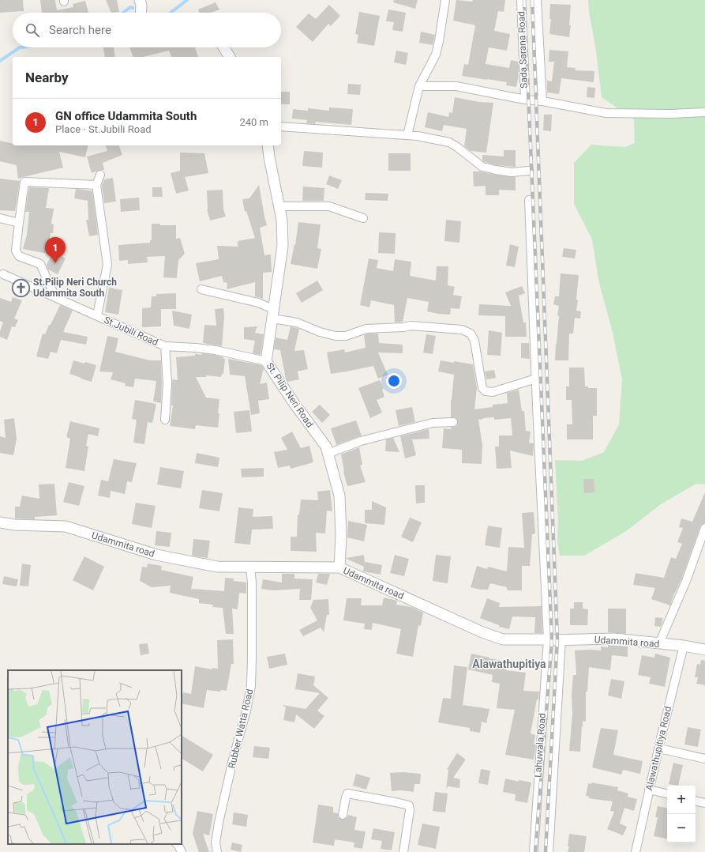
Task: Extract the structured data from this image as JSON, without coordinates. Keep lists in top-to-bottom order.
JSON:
{
  "streets": {
    "street": [
      "Sada Sarana Road",
      "St.Jubili Road",
      "St. Pilip Neri Road",
      "Udammita road",
      "Rubber Watta Road",
      "Lahuwala Road",
      "Alawathupitiya Road"
    ]
  },
  "crossings": [
    ["St.Jubili Road", "St. Pilip Neri Road"],
    ["St. Pilip Neri Road", "Udammita road"],
    ["Udammita road", "Rubber Watta Road"],
    ["Udammita road", "Lahuwala Road"],
    ["Udammita road", "Alawathupitiya Road"]
  ],
  "districts": ["Alawathupitiya"],
  "places": {
    "church": ["St.Pilip Neri Church Udammita South"]
  },
  "page": {
    "search": "Search here",
    "heading": "Nearby",
    "list": [
      {
        "mark": "1",
        "name": "GN office Udammita South",
        "note": "Place · St.Jubili Road",
        "value": "240 m"
      }
    ],
    "pins": "1",
    "map_buttons": ["+", "−"]
  }
}
